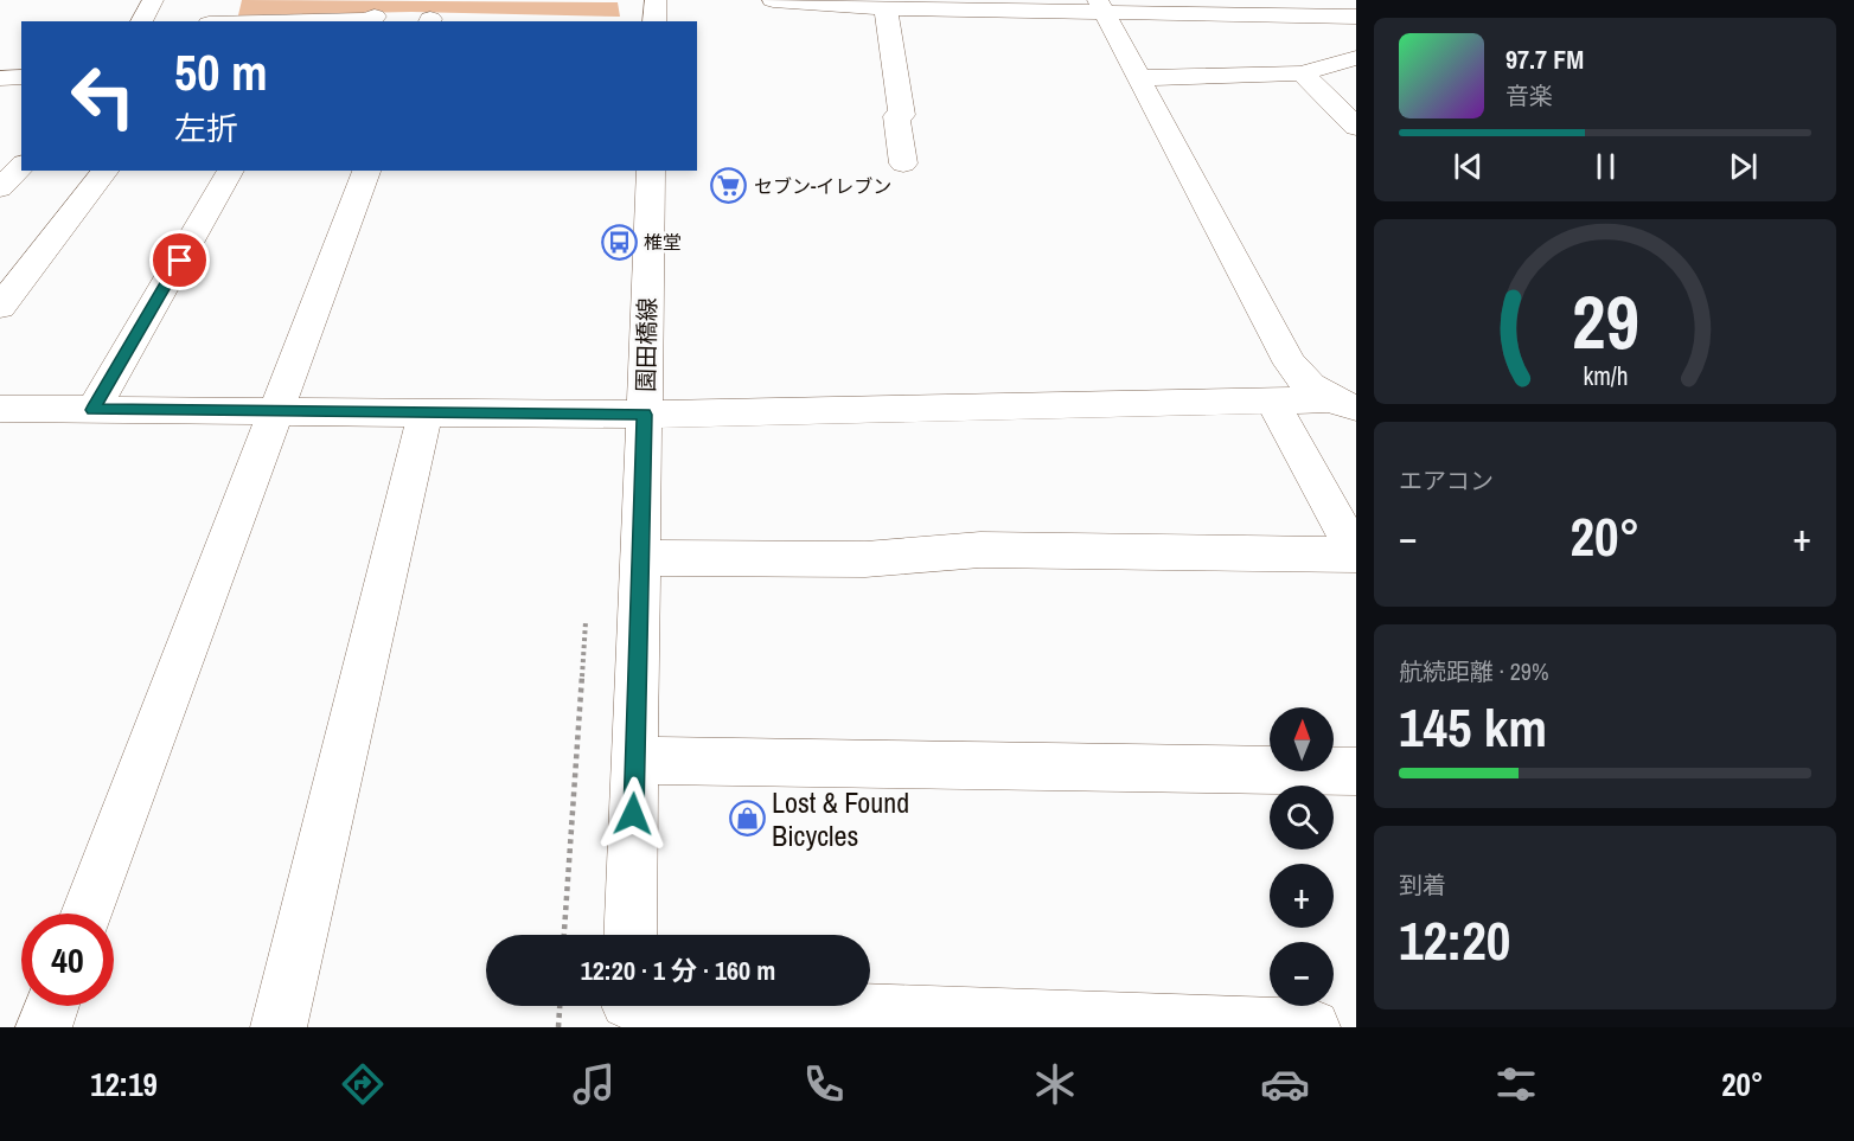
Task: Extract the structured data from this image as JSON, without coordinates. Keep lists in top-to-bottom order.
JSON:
{
  "streets": {
    "street": ["園田橋線"]
  },
  "places": {
    "supermarket": ["セブン-イレブン"],
    "bus stop": ["椎堂"],
    "shop": ["Lost & Found Bicycles"]
  },
  "north": "top",
  "page": {
    "turn": ["50 m", "左折"],
    "song": ["97.7 FM", "音楽"],
    "tile": [
      "エアコン",
      ["航続距離 · 29%", "145 km"],
      ["到着", "12:20"]
    ],
    "heat": ["−", "20°", "+"],
    "map_buttons": ["+", "−"],
    "limit": "40",
    "trip": "12:20 · 1 分 · 160 m",
    "tabs": ["12:19", "20°"],
    "gauge": ["29", "km/h"]
  }
}
